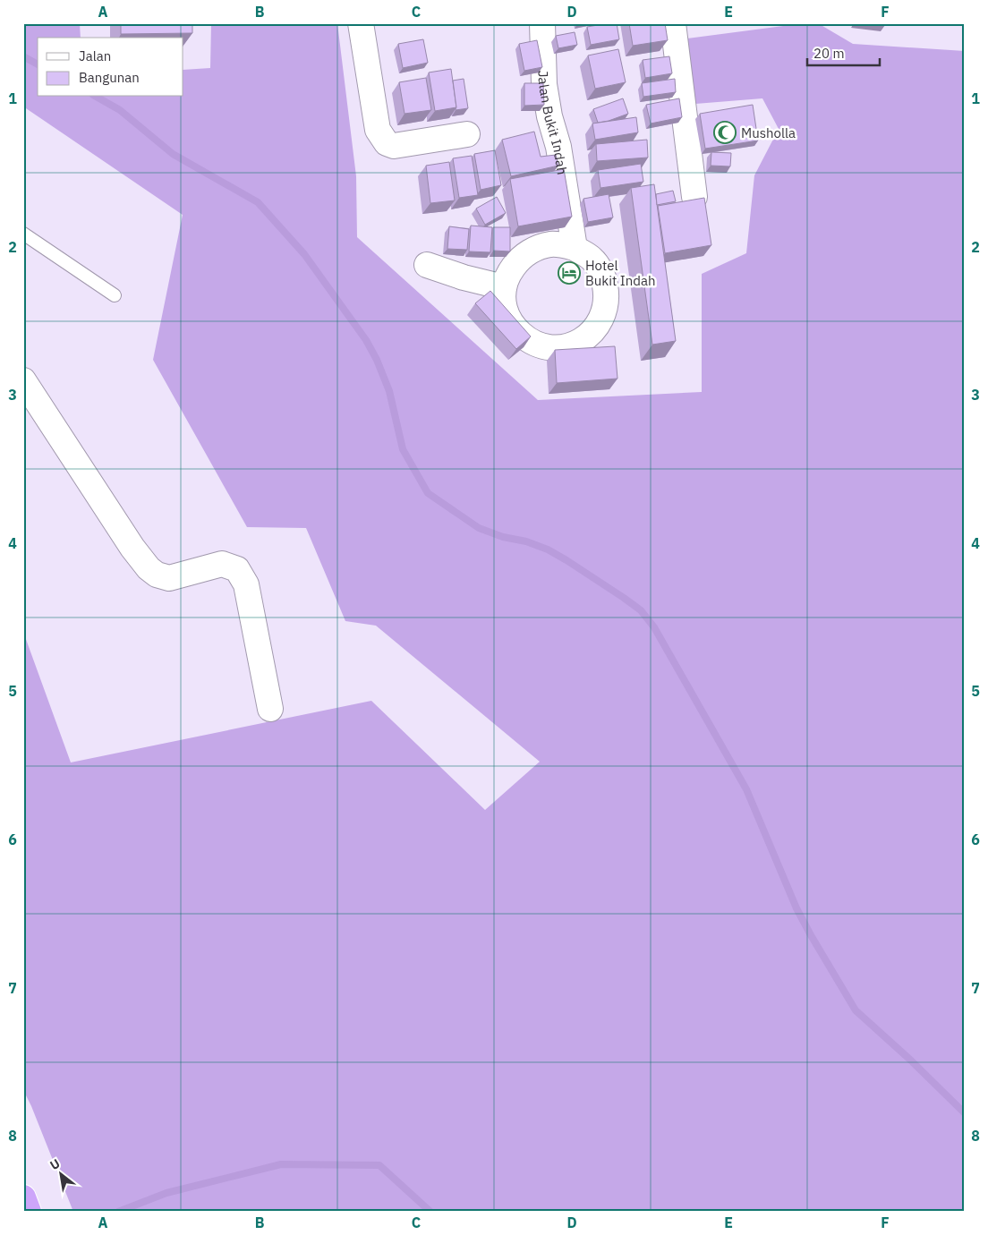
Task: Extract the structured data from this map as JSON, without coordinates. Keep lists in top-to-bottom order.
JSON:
{
  "streets": {
    "street": ["Jalan Bukit Indah"]
  },
  "places": {
    "mosque": ["Musholla"],
    "hotel": ["Hotel Bukit Indah"]
  },
  "legend": ["Jalan", "Bangunan"],
  "scale_bar": "20 m",
  "north": "top left",
  "grid": {
    "columns": [
      "A",
      "B",
      "C",
      "D",
      "E",
      "F"
    ],
    "rows": [
      "1",
      "2",
      "3",
      "4",
      "5",
      "6",
      "7",
      "8"
    ]
  }
}
